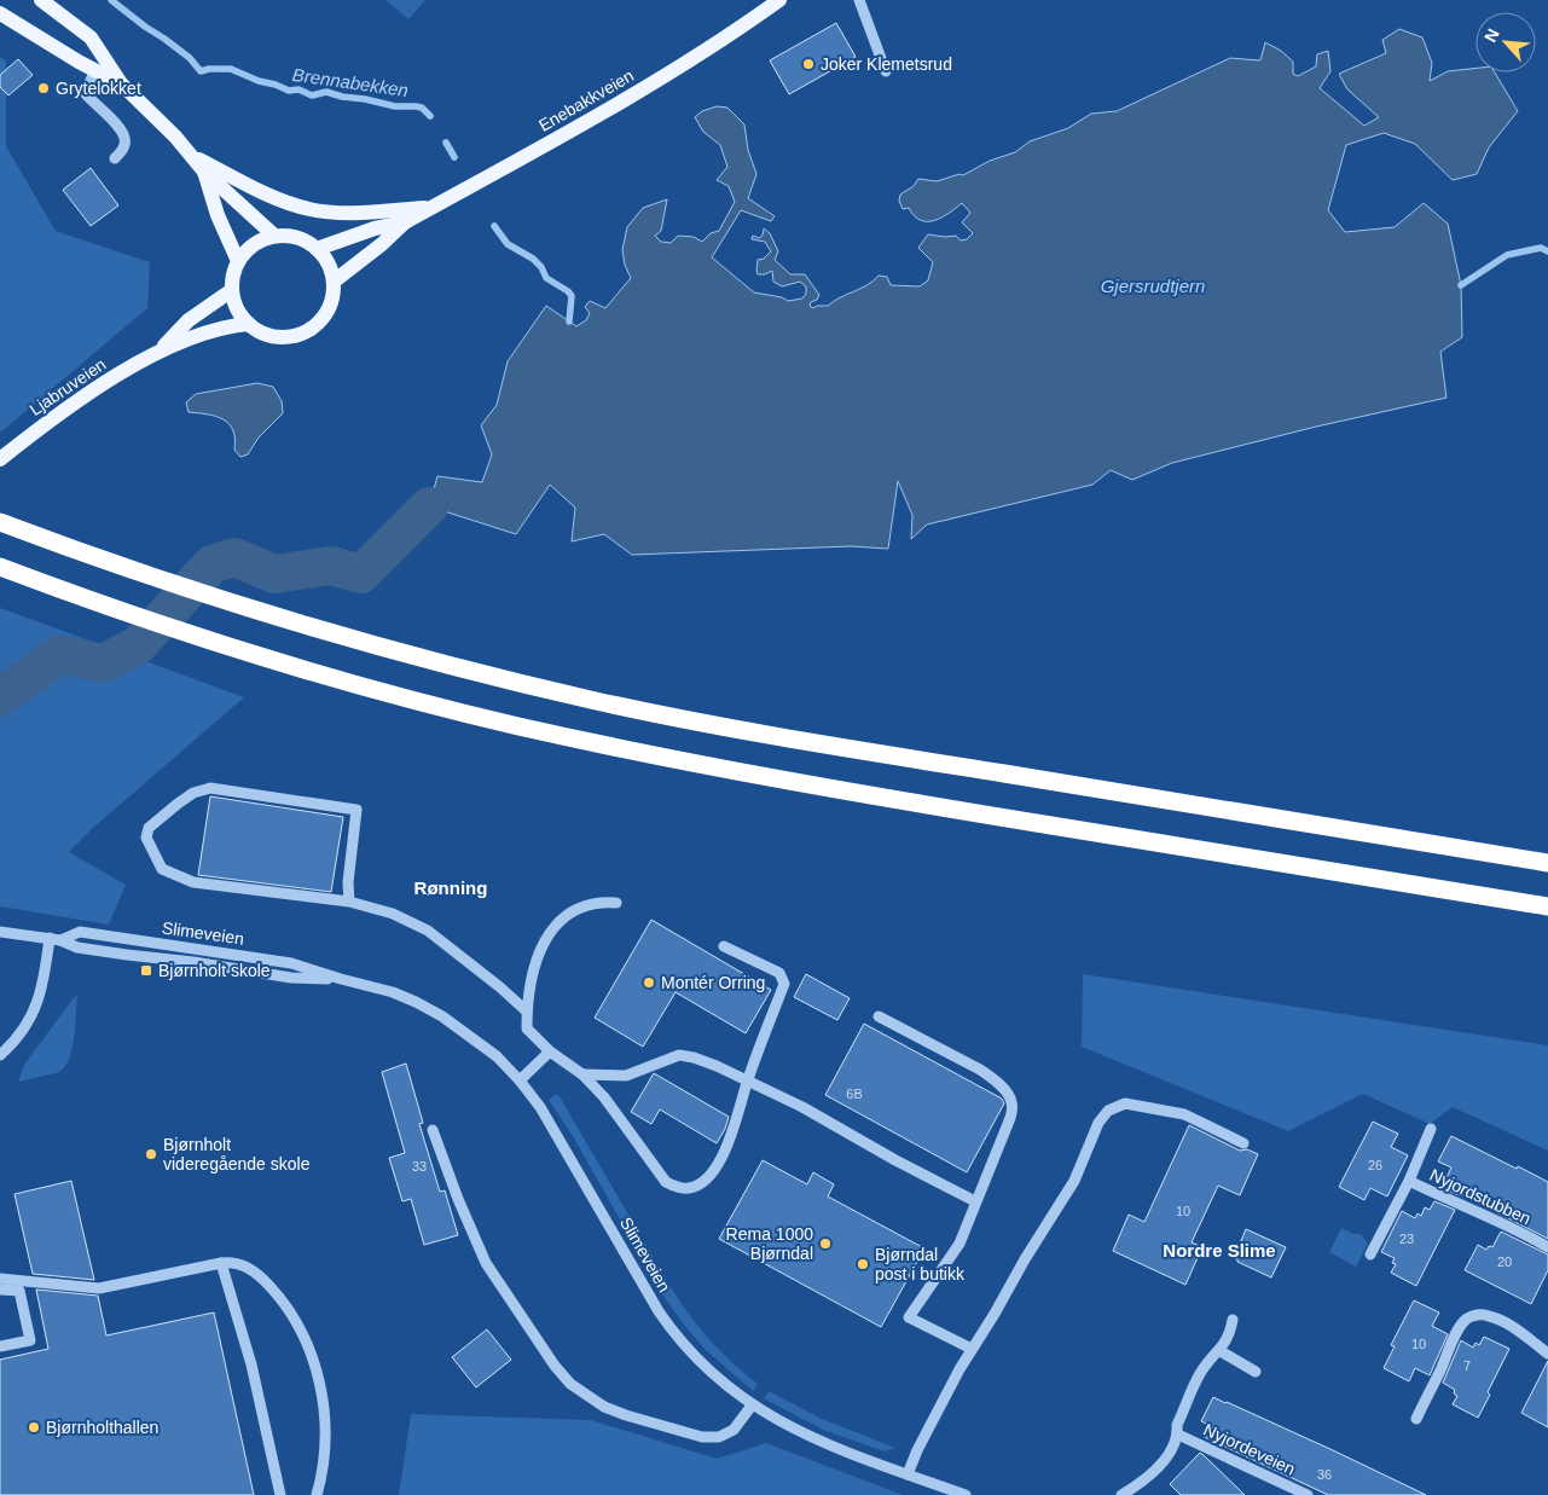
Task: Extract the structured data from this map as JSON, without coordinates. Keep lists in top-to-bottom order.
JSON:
{
  "streets": {
    "main road": ["Enebakkveien", "Ljabruveien"],
    "street": ["Slimeveien", "Nyjordstubben", "Nyjordeveien"]
  },
  "crossings": [
    ["Enebakkveien", "Ljabruveien"]
  ],
  "districts": ["Rønning", "Nordre Slime"],
  "water": ["Brennabekken", "Gjersrudtjern"],
  "places": {
    "other": [
      "Joker Klemetsrud",
      "Grytelokket",
      "Montér Orring",
      "Bjørnholt videregående skole",
      "Rema 1000 Bjørndal",
      "Bjørndal post i butikk",
      "Bjørnholthallen"
    ],
    "transit": ["Bjørnholt skole"]
  },
  "house_numbers": [
    "6B",
    "26",
    "33",
    "10",
    "23",
    "20",
    "10",
    "7",
    "36"
  ],
  "north": "top left"
}
